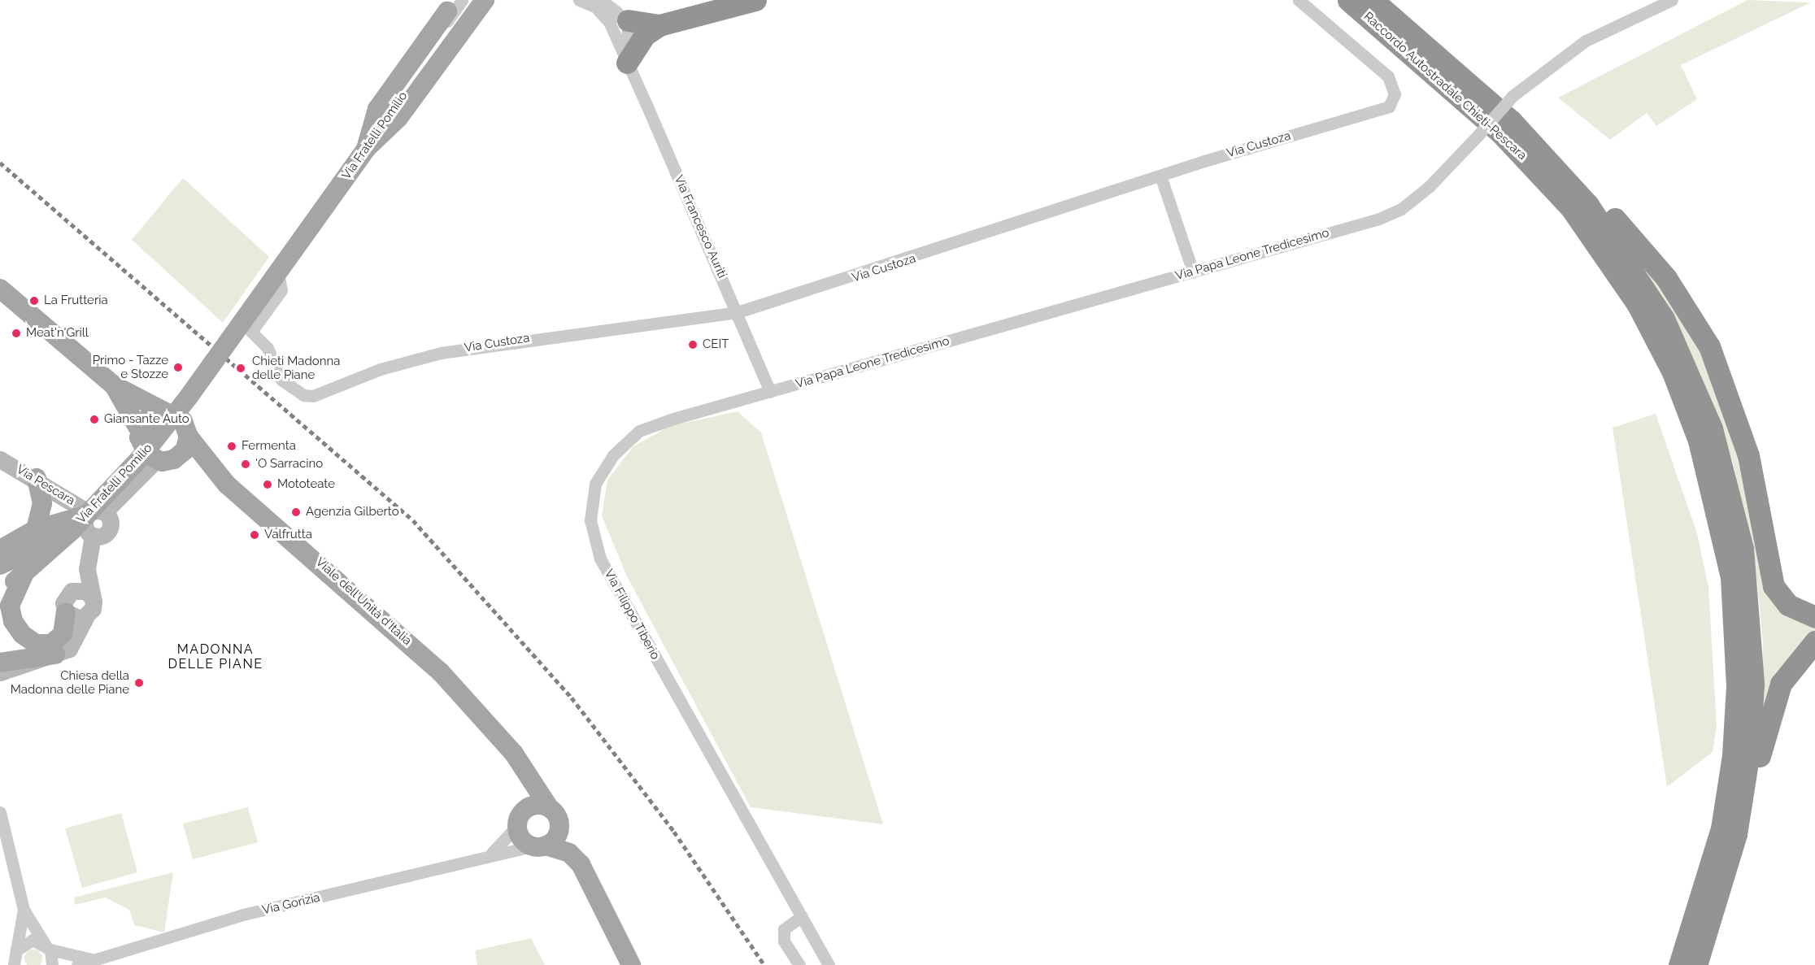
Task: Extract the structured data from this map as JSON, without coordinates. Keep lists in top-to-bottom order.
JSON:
{
  "streets": {
    "highway": ["Raccordo Autostradale Chieti-Pescara"],
    "main road": ["Via Fratelli Pomilio", "Via Pescara", "Viale dell'Unità d'Italia"],
    "street": [
      "Via Custoza",
      "Via Francesco Auriti",
      "Via Papa Leone Tredicesimo",
      "Via Filippo Tiberio",
      "Via Gorizia"
    ]
  },
  "crossings": [
    ["Via Fratelli Pomilio", "Via Custoza"],
    ["Via Custoza", "Via Francesco Auriti"],
    ["Via Francesco Auriti", "Via Papa Leone Tredicesimo"],
    ["Via Francesco Auriti", "Via Filippo Tiberio"],
    ["Via Papa Leone Tredicesimo", "Via Filippo Tiberio"],
    ["Viale dell'Unità d'Italia", "Via Gorizia"]
  ],
  "districts": ["MADONNA DELLE PIANE"],
  "places": [
    "La Frutteria",
    "Meat'n'Grill",
    "CEIT",
    "Primo - Tazze e Stozze",
    "Chieti Madonna delle Piane",
    "Giansante Auto",
    "Fermenta",
    "'O Sarracino",
    "Mototeate",
    "Agenzia Gilberto",
    "Valfrutta",
    "Chiesa della Madonna delle Piane"
  ]
}
